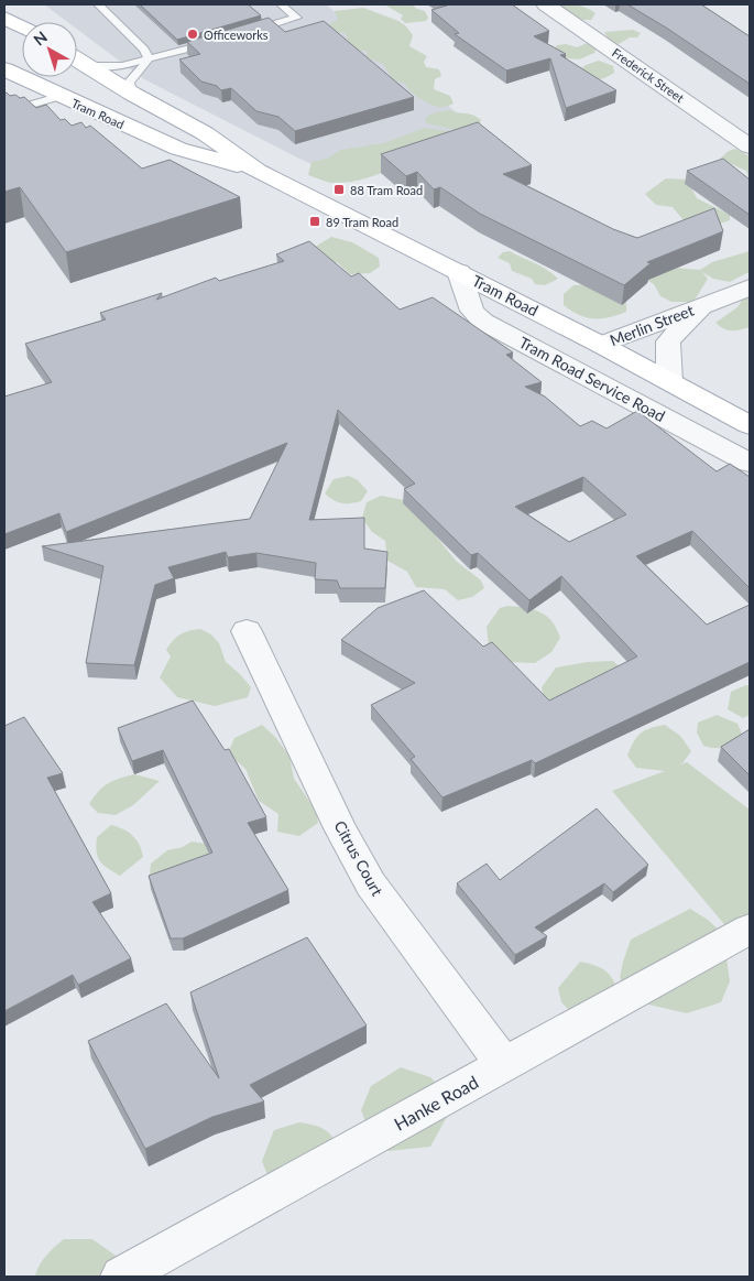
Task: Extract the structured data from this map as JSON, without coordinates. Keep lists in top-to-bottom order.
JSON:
{
  "streets": {
    "main road": ["Tram Road"],
    "street": [
      "Frederick Street",
      "Merlin Street",
      "Tram Road Service Road",
      "Citrus Court",
      "Hanke Road"
    ]
  },
  "crossings": [
    ["Tram Road", "Merlin Street"],
    ["Tram Road", "Tram Road Service Road"],
    ["Citrus Court", "Hanke Road"]
  ],
  "places": {
    "other": ["Officeworks"],
    "transit": ["88 Tram Road", "89 Tram Road"]
  },
  "north": "top left"
}
